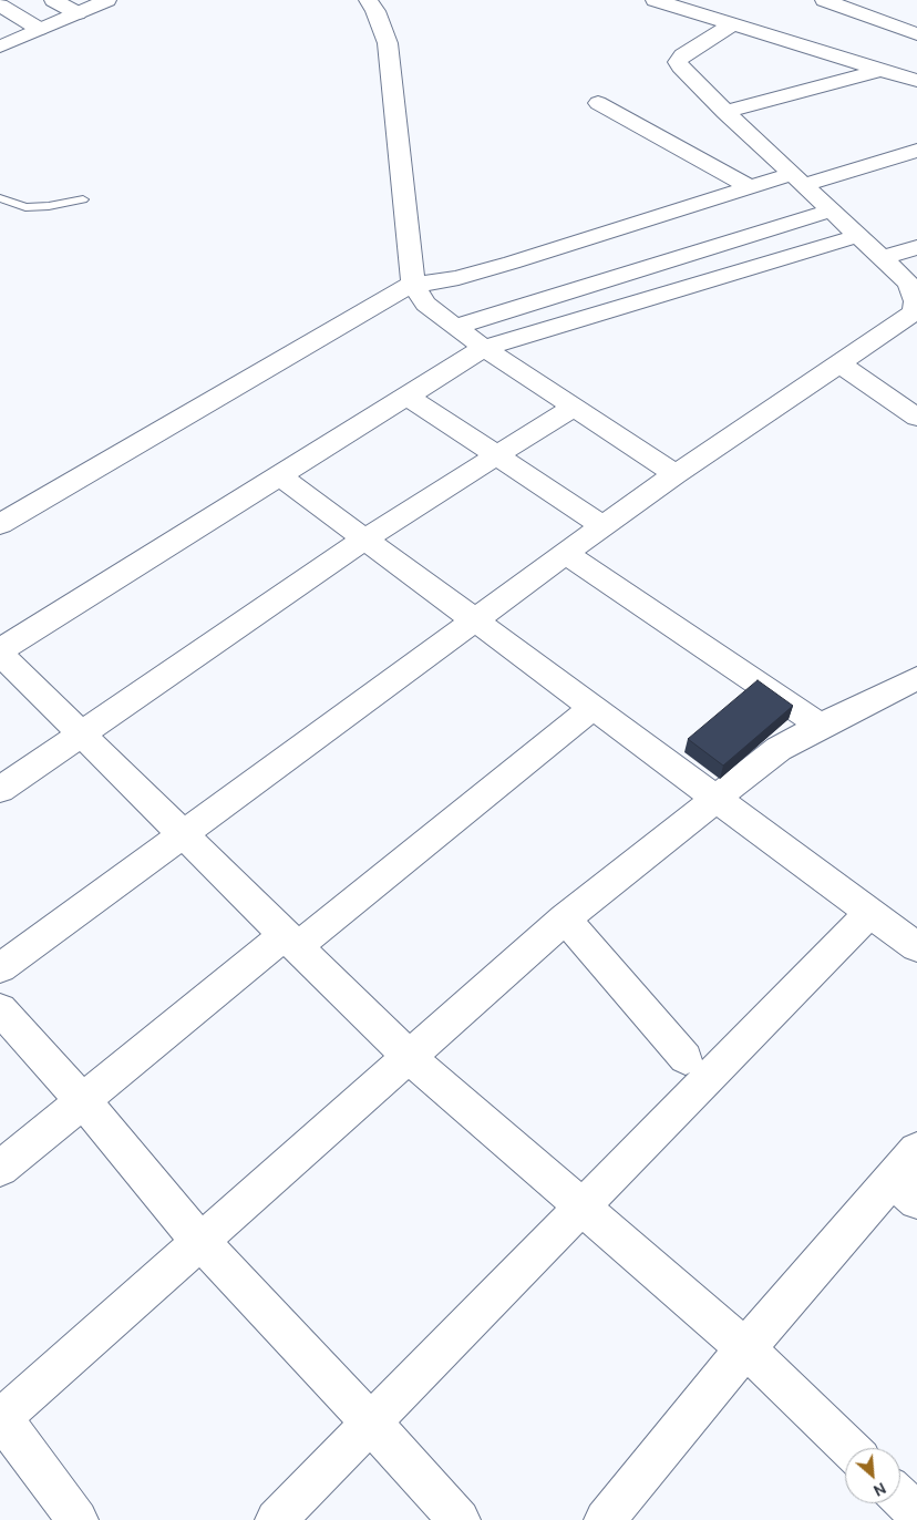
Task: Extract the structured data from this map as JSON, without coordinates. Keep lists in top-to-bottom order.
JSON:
{
  "north": "bottom right"
}
